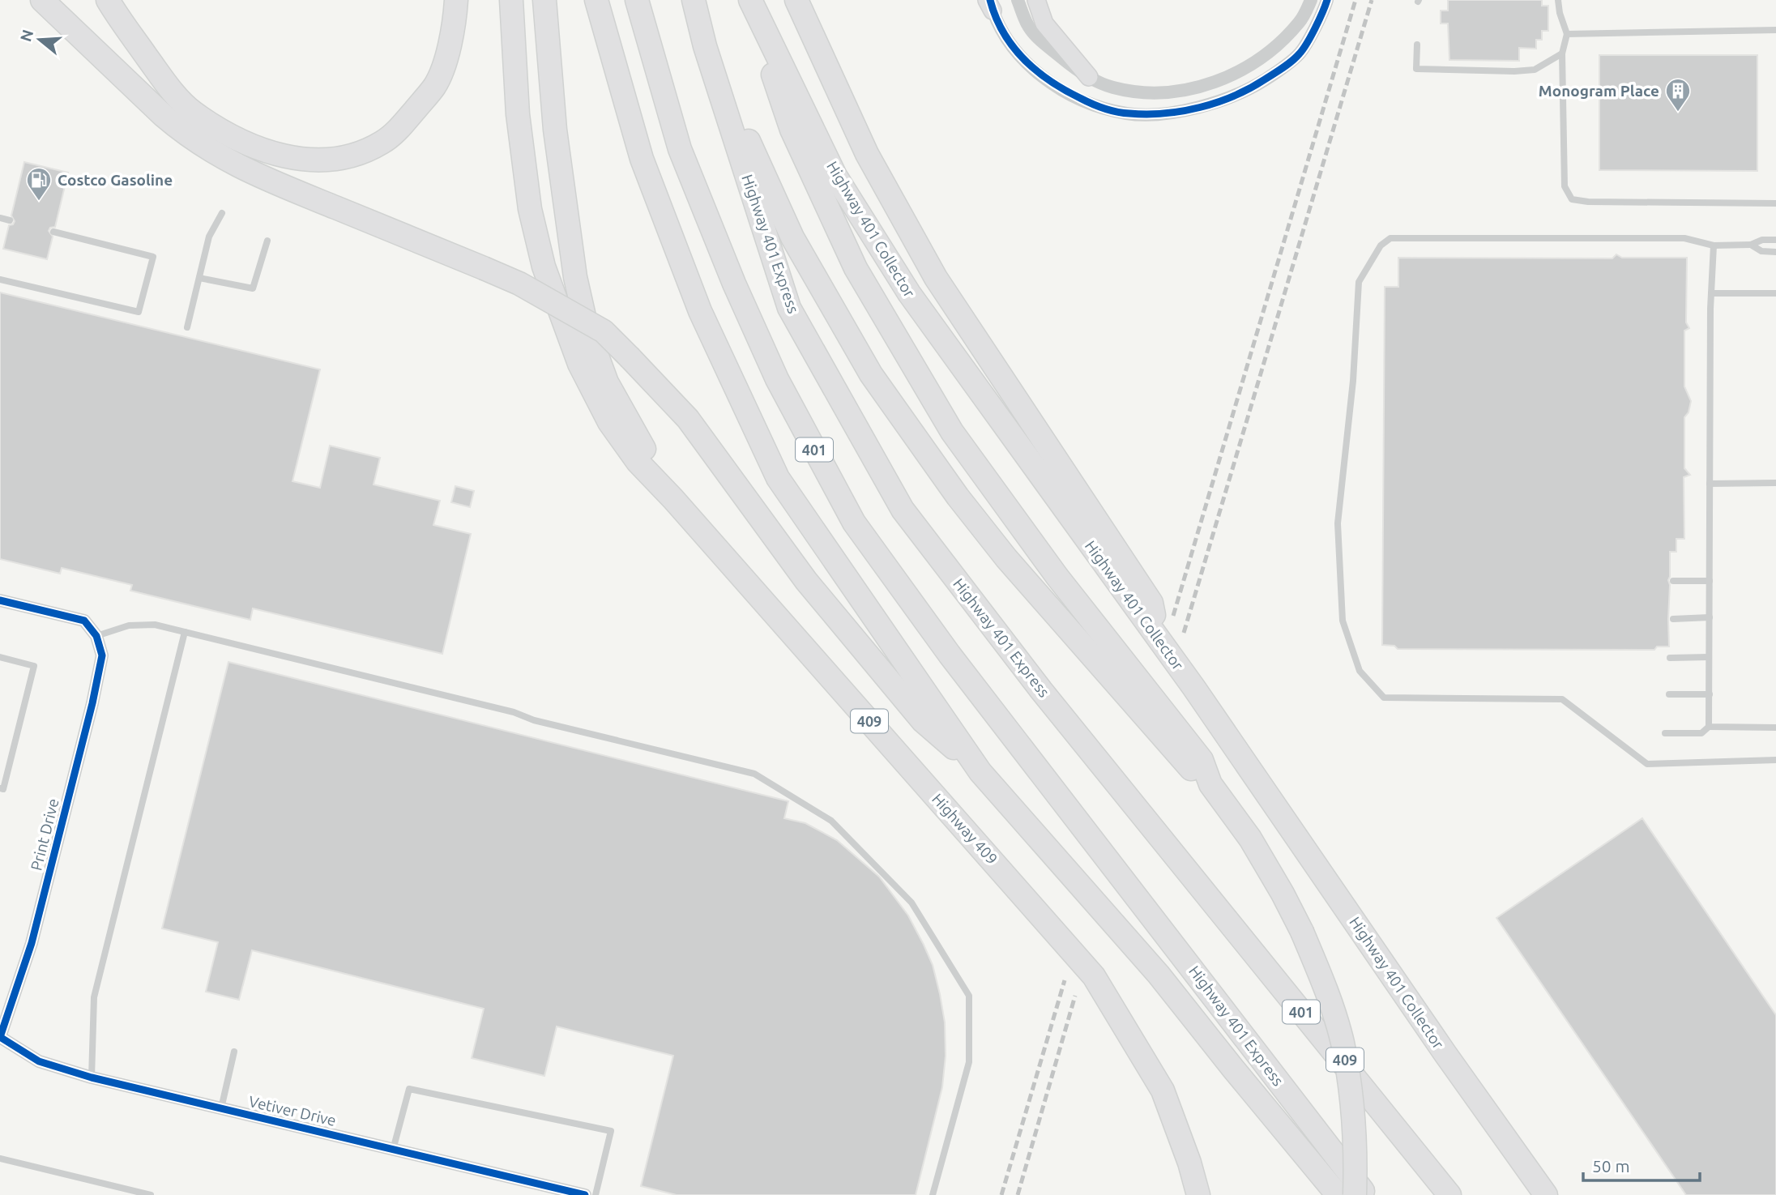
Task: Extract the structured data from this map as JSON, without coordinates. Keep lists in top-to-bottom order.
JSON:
{
  "streets": {
    "highway": [
      "Highway 401 Collector",
      "Highway 401 Express",
      "401",
      "409",
      "Highway 409"
    ],
    "street": ["Print Drive", "Vetiver Drive"]
  },
  "crossings": [
    ["Print Drive", "Vetiver Drive"]
  ],
  "places": {
    "building": ["Monogram Place"],
    "fuel station": ["Costco Gasoline"]
  },
  "scale_bar": "50 m",
  "north": "left"
}
